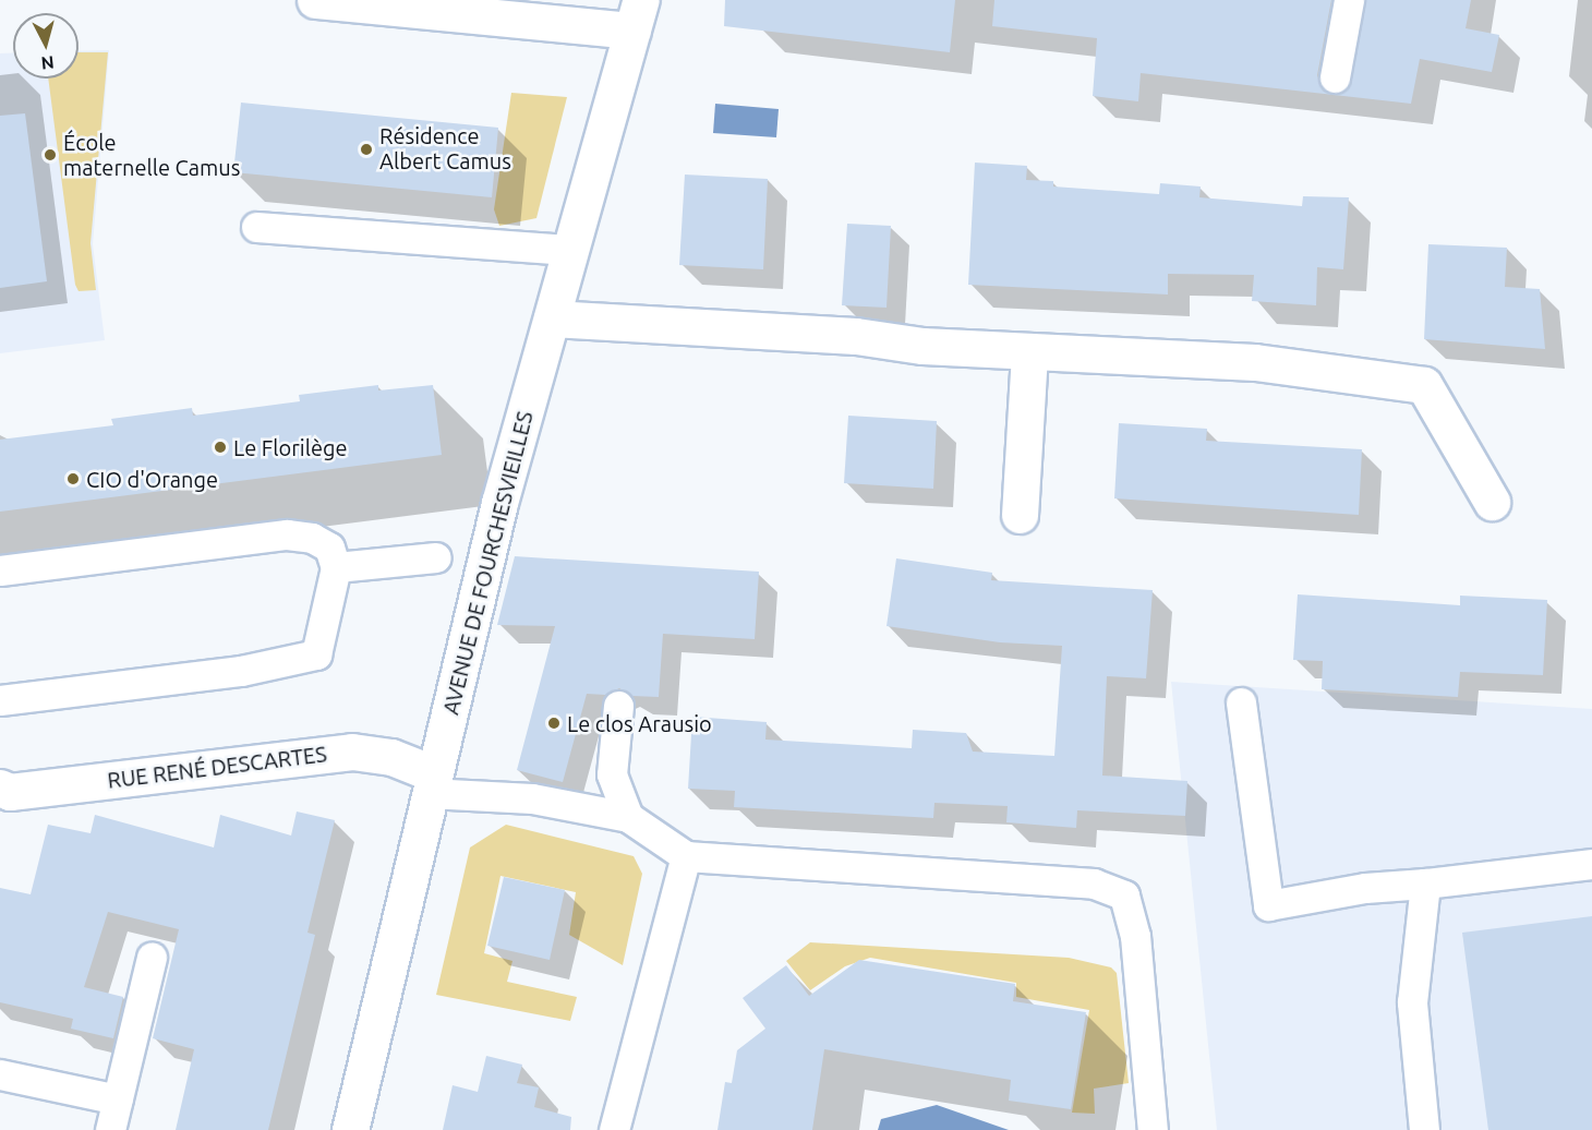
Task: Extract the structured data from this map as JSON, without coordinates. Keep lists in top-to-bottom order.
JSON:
{
  "streets": {
    "street": ["AVENUE DE FOURCHESVIEILLES", "RUE RENÉ DESCARTES"]
  },
  "crossings": [
    ["AVENUE DE FOURCHESVIEILLES", "RUE RENÉ DESCARTES"]
  ],
  "places": [
    "Résidence Albert Camus",
    "École maternelle Camus",
    "Le Florilège",
    "CIO d'Orange",
    "Le clos Arausio"
  ],
  "north": "bottom"
}
